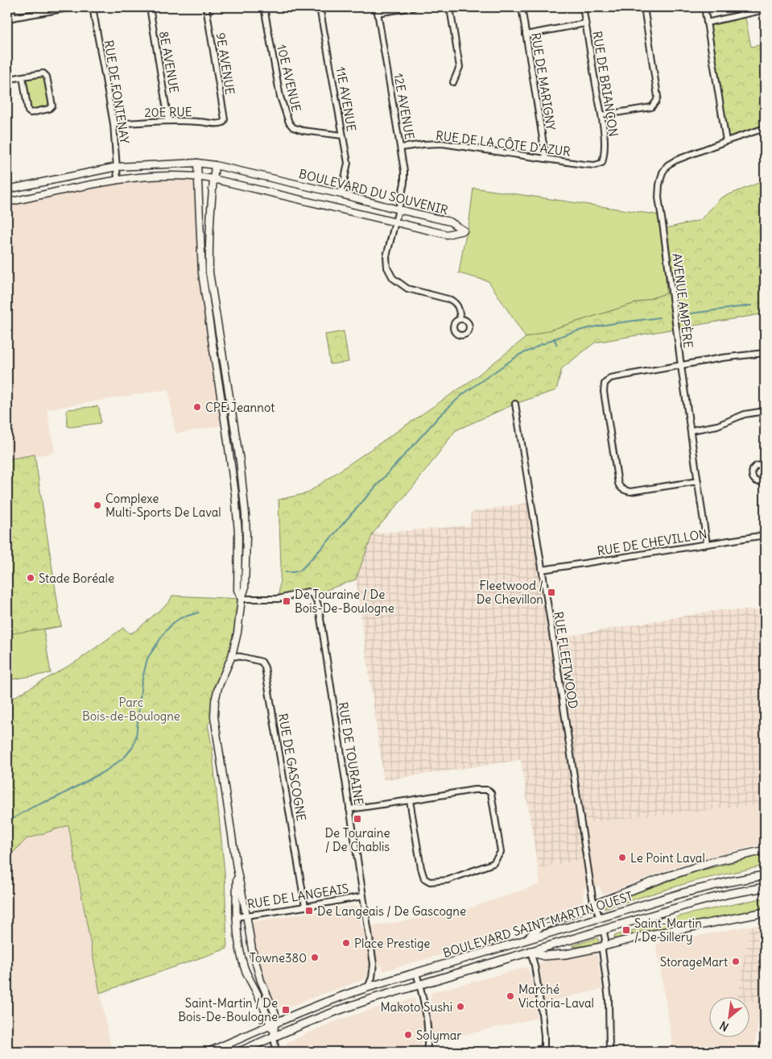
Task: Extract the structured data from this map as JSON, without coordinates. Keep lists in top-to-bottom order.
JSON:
{
  "streets": {
    "main road": ["BOULEVARD SAINT-MARTIN OUEST"],
    "street": [
      "8E AVENUE",
      "9E AVENUE",
      "10E AVENUE",
      "RUE DE MARIGNY",
      "RUE DE BRIANÇON",
      "RUE DE FONTENAY",
      "11E AVENUE",
      "12E AVENUE",
      "20E RUE",
      "RUE DE LA CÔTE D'AZUR",
      "BOULEVARD DU SOUVENIR",
      "AVENUE AMPÈRE",
      "RUE DE CHEVILLON",
      "RUE FLEETWOOD",
      "RUE DE TOURAINE",
      "RUE DE GASCOGNE",
      "RUE DE LANGEAIS"
    ]
  },
  "crossings": [
    ["8E AVENUE", "20E RUE"],
    ["9E AVENUE", "20E RUE"],
    ["10E AVENUE", "11E AVENUE"],
    ["RUE DE MARIGNY", "RUE DE LA CÔTE D'AZUR"],
    ["RUE DE BRIANÇON", "RUE DE LA CÔTE D'AZUR"],
    ["RUE DE FONTENAY", "20E RUE"],
    ["RUE DE FONTENAY", "BOULEVARD DU SOUVENIR"],
    ["11E AVENUE", "BOULEVARD DU SOUVENIR"],
    ["12E AVENUE", "RUE DE LA CÔTE D'AZUR"],
    ["12E AVENUE", "BOULEVARD DU SOUVENIR"],
    ["AVENUE AMPÈRE", "RUE DE CHEVILLON"],
    ["RUE DE CHEVILLON", "RUE FLEETWOOD"],
    ["RUE FLEETWOOD", "BOULEVARD SAINT-MARTIN OUEST"],
    ["RUE DE TOURAINE", "RUE DE LANGEAIS"],
    ["RUE DE TOURAINE", "BOULEVARD SAINT-MARTIN OUEST"],
    ["RUE DE GASCOGNE", "RUE DE LANGEAIS"]
  ],
  "parks": ["Parc Bois-de-Boulogne"],
  "places": {
    "other": [
      "CPE Jeannot",
      "Complexe Multi-Sports De Laval",
      "Stade Boréale",
      "Le Point Laval",
      "Place Prestige",
      "Towne380",
      "StorageMart",
      "Marché Victoria-Laval",
      "Makoto Sushi",
      "Solymar"
    ],
    "transit": [
      "Fleetwood / De Chevillon",
      "De Touraine / De Bois-De-Boulogne",
      "De Touraine / De Chablis",
      "De Langeais / De Gascogne",
      "Saint-Martin / De Sillery",
      "Saint-Martin / De Bois-De-Boulogne"
    ]
  },
  "north": "bottom left"
}
